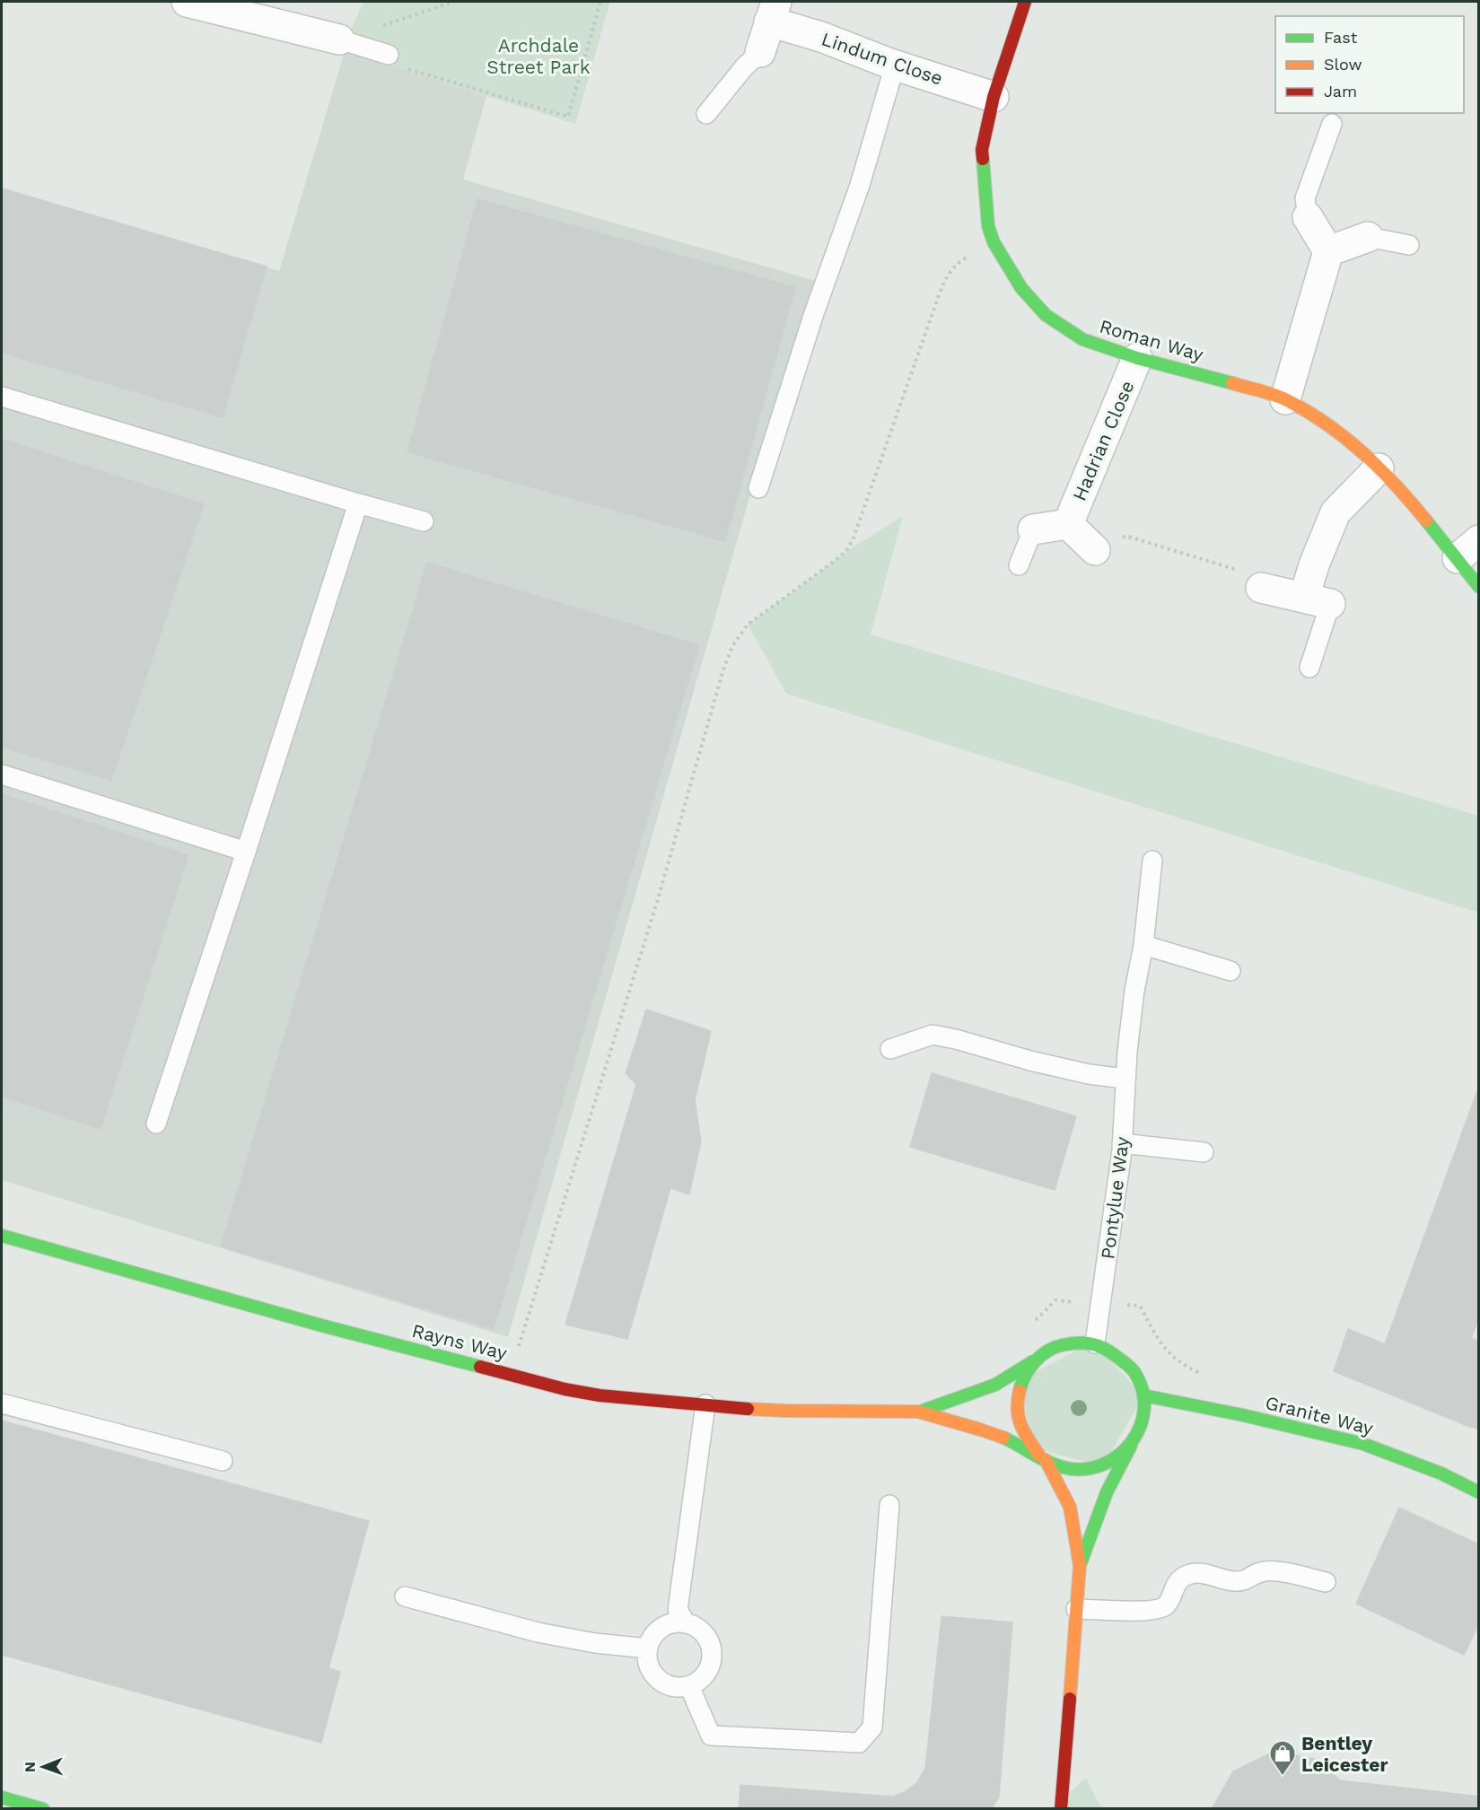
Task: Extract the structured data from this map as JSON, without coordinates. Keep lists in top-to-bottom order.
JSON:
{
  "streets": {
    "main road": ["Roman Way", "Rayns Way", "Granite Way"],
    "street": ["Lindum Close", "Hadrian Close"],
    "lane": ["Pontylue Way"]
  },
  "crossings": [
    ["Lindum Close", "Roman Way"],
    ["Roman Way", "Hadrian Close"],
    ["Pontylue Way", "Rayns Way"],
    ["Pontylue Way", "Granite Way"],
    ["Rayns Way", "Granite Way"]
  ],
  "parks": ["Archdale Street Park"],
  "places": {
    "shop": ["Bentley Leicester"]
  },
  "legend": ["Fast", "Slow", "Jam"],
  "north": "left"
}
